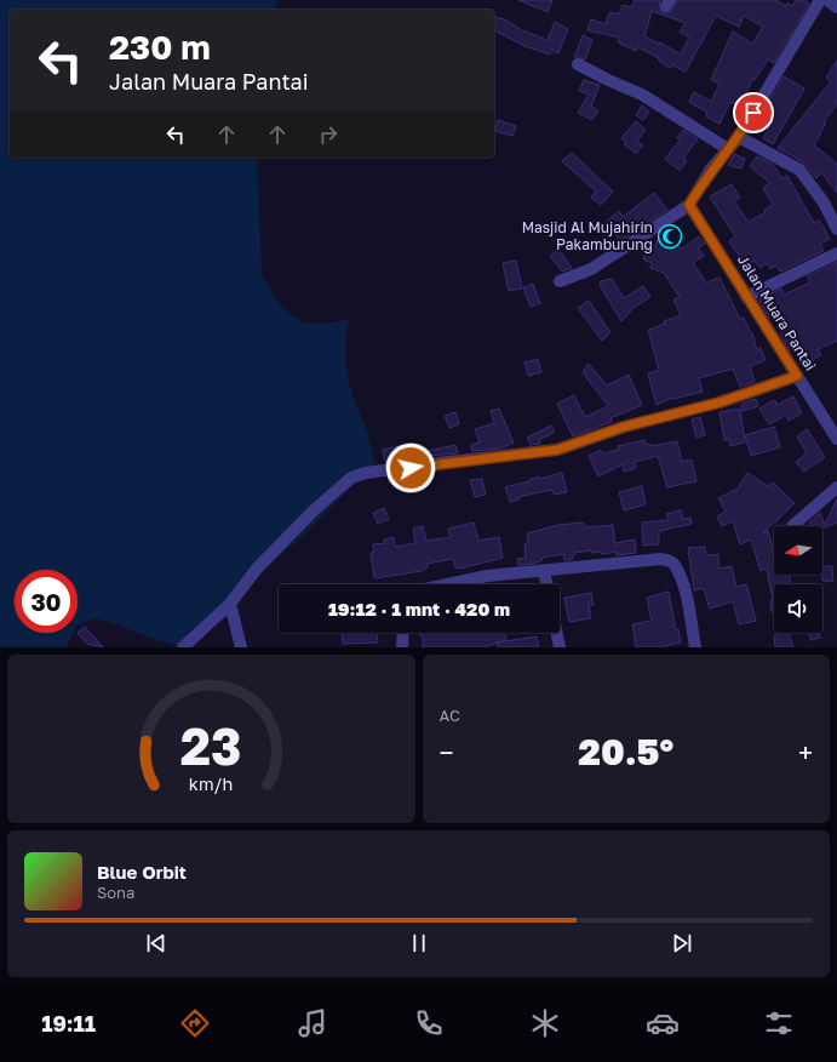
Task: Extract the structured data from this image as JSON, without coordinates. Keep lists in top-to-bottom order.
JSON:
{
  "streets": {
    "street": ["Jalan Muara Pantai"]
  },
  "places": {
    "mosque": ["Masjid Al Mujahirin Pakamburung"]
  },
  "north": "left",
  "page": {
    "turn": ["230 m", "Jalan Muara Pantai"],
    "limit": "30",
    "trip": "19:12 · 1 mnt · 420 m",
    "tile": "AC",
    "heat": ["−", "20.5°", "+"],
    "song": ["Blue Orbit", "Sona"],
    "tabs": "19:11",
    "gauge": ["23", "km/h"]
  }
}
